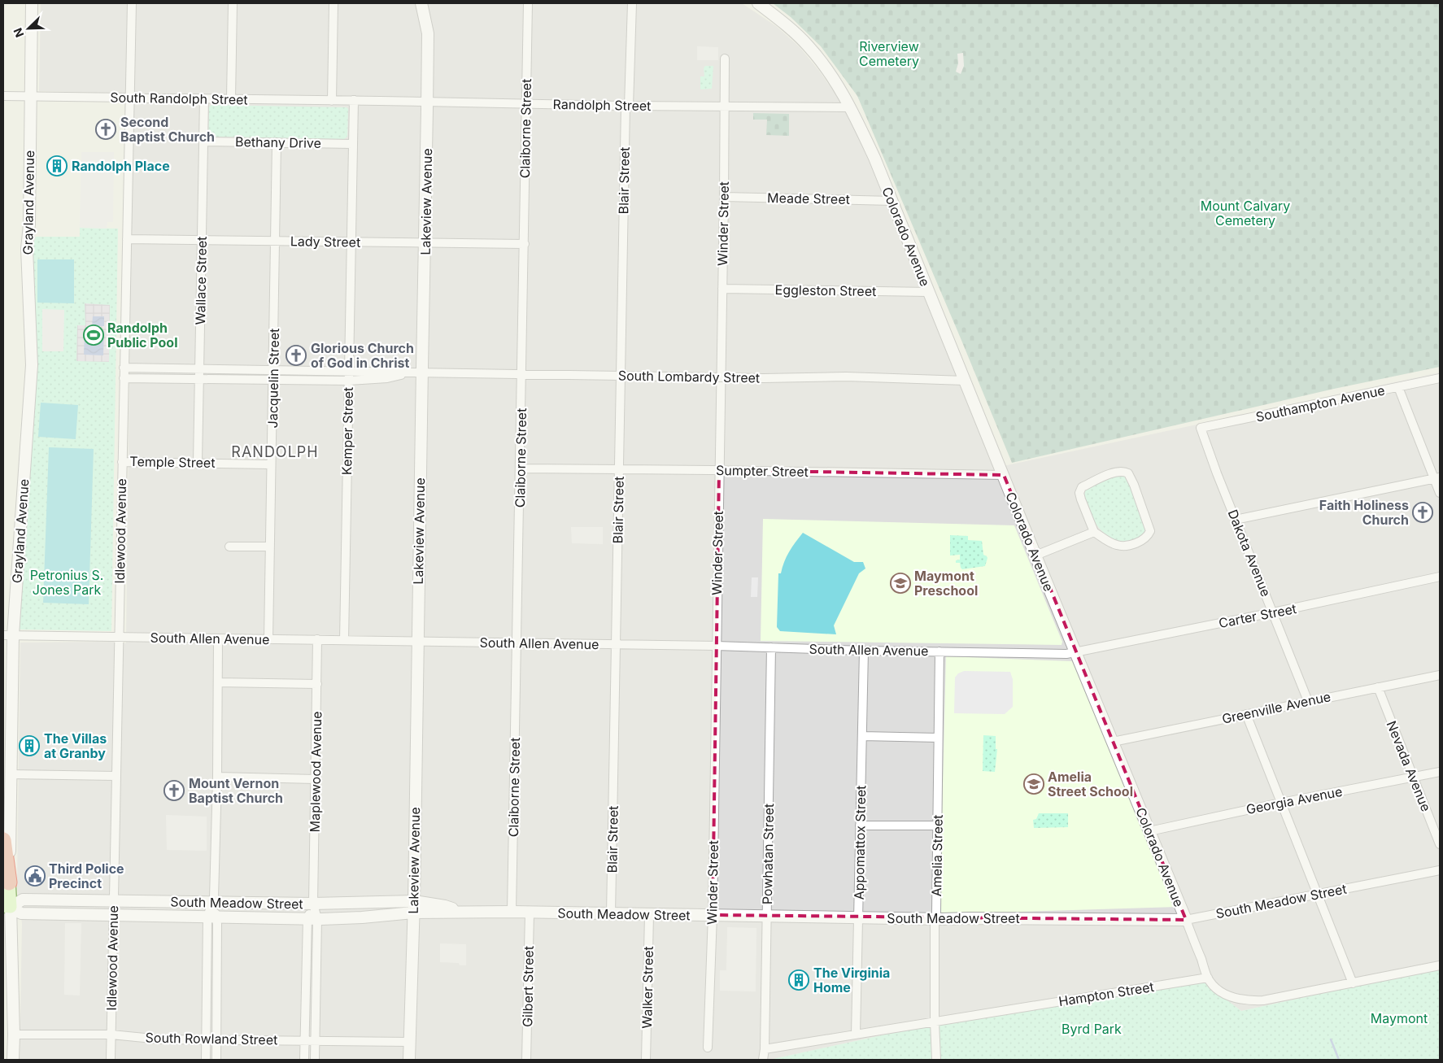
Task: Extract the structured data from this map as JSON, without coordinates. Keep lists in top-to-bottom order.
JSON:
{
  "streets": {
    "main road": ["Grayland Avenue"],
    "street": [
      "South Randolph Street",
      "Randolph Street",
      "Claiborne Street",
      "Bethany Drive",
      "Blair Street",
      "Meade Street",
      "Lakeview Avenue",
      "Winder Street",
      "Colorado Avenue",
      "Lady Street",
      "Wallace Street",
      "Eggleston Street",
      "South Lombardy Street",
      "Jacquelin Street",
      "Southampton Avenue",
      "Kemper Street",
      "Temple Street",
      "Sumpter Street",
      "Idlewood Avenue",
      "Dakota Avenue",
      "Carter Street",
      "South Allen Avenue",
      "Greenville Avenue",
      "Nevada Avenue",
      "Maplewood Avenue",
      "Georgia Avenue",
      "Appomattox Street",
      "Powhatan Street",
      "Amelia Street",
      "South Meadow Street",
      "Gilbert Street",
      "Walker Street",
      "Hampton Street",
      "South Rowland Street"
    ]
  },
  "crossings": [
    ["South Randolph Street", "Randolph Street"],
    ["South Randolph Street", "Grayland Avenue"],
    ["South Randolph Street", "Wallace Street"],
    ["South Randolph Street", "Kemper Street"],
    ["South Randolph Street", "Idlewood Avenue"],
    ["Randolph Street", "Claiborne Street"],
    ["Randolph Street", "Blair Street"],
    ["Randolph Street", "Lakeview Avenue"],
    ["Randolph Street", "Winder Street"],
    ["Randolph Street", "Colorado Avenue"],
    ["Randolph Street", "Kemper Street"],
    ["Claiborne Street", "Lady Street"],
    ["Claiborne Street", "South Lombardy Street"],
    ["Claiborne Street", "Sumpter Street"],
    ["Claiborne Street", "South Allen Avenue"],
    ["Claiborne Street", "South Meadow Street"],
    ["Bethany Drive", "Wallace Street"],
    ["Bethany Drive", "Jacquelin Street"],
    ["Bethany Drive", "Kemper Street"],
    ["Blair Street", "South Lombardy Street"],
    ["Blair Street", "Sumpter Street"],
    ["Blair Street", "South Allen Avenue"],
    ["Blair Street", "South Meadow Street"],
    ["Meade Street", "Winder Street"],
    ["Meade Street", "Colorado Avenue"],
    ["Lakeview Avenue", "Lady Street"],
    ["Lakeview Avenue", "South Lombardy Street"],
    ["Lakeview Avenue", "South Allen Avenue"],
    ["Lakeview Avenue", "South Meadow Street"],
    ["Lakeview Avenue", "South Rowland Street"],
    ["Grayland Avenue", "South Allen Avenue"],
    ["Grayland Avenue", "South Meadow Street"],
    ["Grayland Avenue", "South Rowland Street"],
    ["Winder Street", "Eggleston Street"],
    ["Winder Street", "South Lombardy Street"],
    ["Winder Street", "Sumpter Street"],
    ["Winder Street", "South Allen Avenue"],
    ["Winder Street", "South Meadow Street"],
    ["Colorado Avenue", "Eggleston Street"],
    ["Colorado Avenue", "South Lombardy Street"],
    ["Colorado Avenue", "Sumpter Street"],
    ["Colorado Avenue", "Carter Street"],
    ["Colorado Avenue", "South Allen Avenue"],
    ["Colorado Avenue", "Greenville Avenue"],
    ["Colorado Avenue", "Georgia Avenue"],
    ["Colorado Avenue", "South Meadow Street"],
    ["Colorado Avenue", "Hampton Street"],
    ["Lady Street", "Wallace Street"],
    ["Lady Street", "Jacquelin Street"],
    ["Lady Street", "Kemper Street"],
    ["Lady Street", "Idlewood Avenue"],
    ["Wallace Street", "South Lombardy Street"],
    ["Wallace Street", "Temple Street"],
    ["South Lombardy Street", "Jacquelin Street"],
    ["South Lombardy Street", "Kemper Street"],
    ["South Lombardy Street", "Idlewood Avenue"],
    ["Jacquelin Street", "Temple Street"],
    ["Jacquelin Street", "South Allen Avenue"],
    ["Southampton Avenue", "Dakota Avenue"],
    ["Kemper Street", "South Allen Avenue"],
    ["Temple Street", "Idlewood Avenue"],
    ["Idlewood Avenue", "South Allen Avenue"],
    ["Idlewood Avenue", "South Meadow Street"],
    ["Idlewood Avenue", "South Rowland Street"],
    ["Dakota Avenue", "Carter Street"],
    ["Dakota Avenue", "Greenville Avenue"],
    ["Carter Street", "South Allen Avenue"],
    ["South Allen Avenue", "Maplewood Avenue"],
    ["South Allen Avenue", "Appomattox Street"],
    ["South Allen Avenue", "Powhatan Street"],
    ["South Allen Avenue", "Amelia Street"],
    ["Greenville Avenue", "Nevada Avenue"],
    ["Nevada Avenue", "Georgia Avenue"],
    ["Maplewood Avenue", "South Meadow Street"],
    ["Maplewood Avenue", "South Rowland Street"],
    ["Appomattox Street", "South Meadow Street"],
    ["Appomattox Street", "Hampton Street"],
    ["Powhatan Street", "South Meadow Street"],
    ["Powhatan Street", "Hampton Street"],
    ["Amelia Street", "South Meadow Street"],
    ["Amelia Street", "Hampton Street"],
    ["South Meadow Street", "Gilbert Street"],
    ["South Meadow Street", "Walker Street"]
  ],
  "districts": ["RANDOLPH"],
  "parks": [
    "Riverview Cemetery",
    "Mount Calvary Cemetery",
    "Petronius S. Jones Park",
    "Maymont",
    "Byrd Park"
  ],
  "places": {
    "church": [
      "Second Baptist Church",
      "Glorious Church of God in Christ",
      "Faith Holiness Church",
      "Mount Vernon Baptist Church"
    ],
    "building": ["Randolph Place", "The Villas at Granby", "The Virginia Home"],
    "sports": ["Randolph Public Pool"],
    "school or university": ["Maymont Preschool", "Amelia Street School"],
    "public building": ["Third Police Precinct"]
  },
  "north": "bottom left"
}
